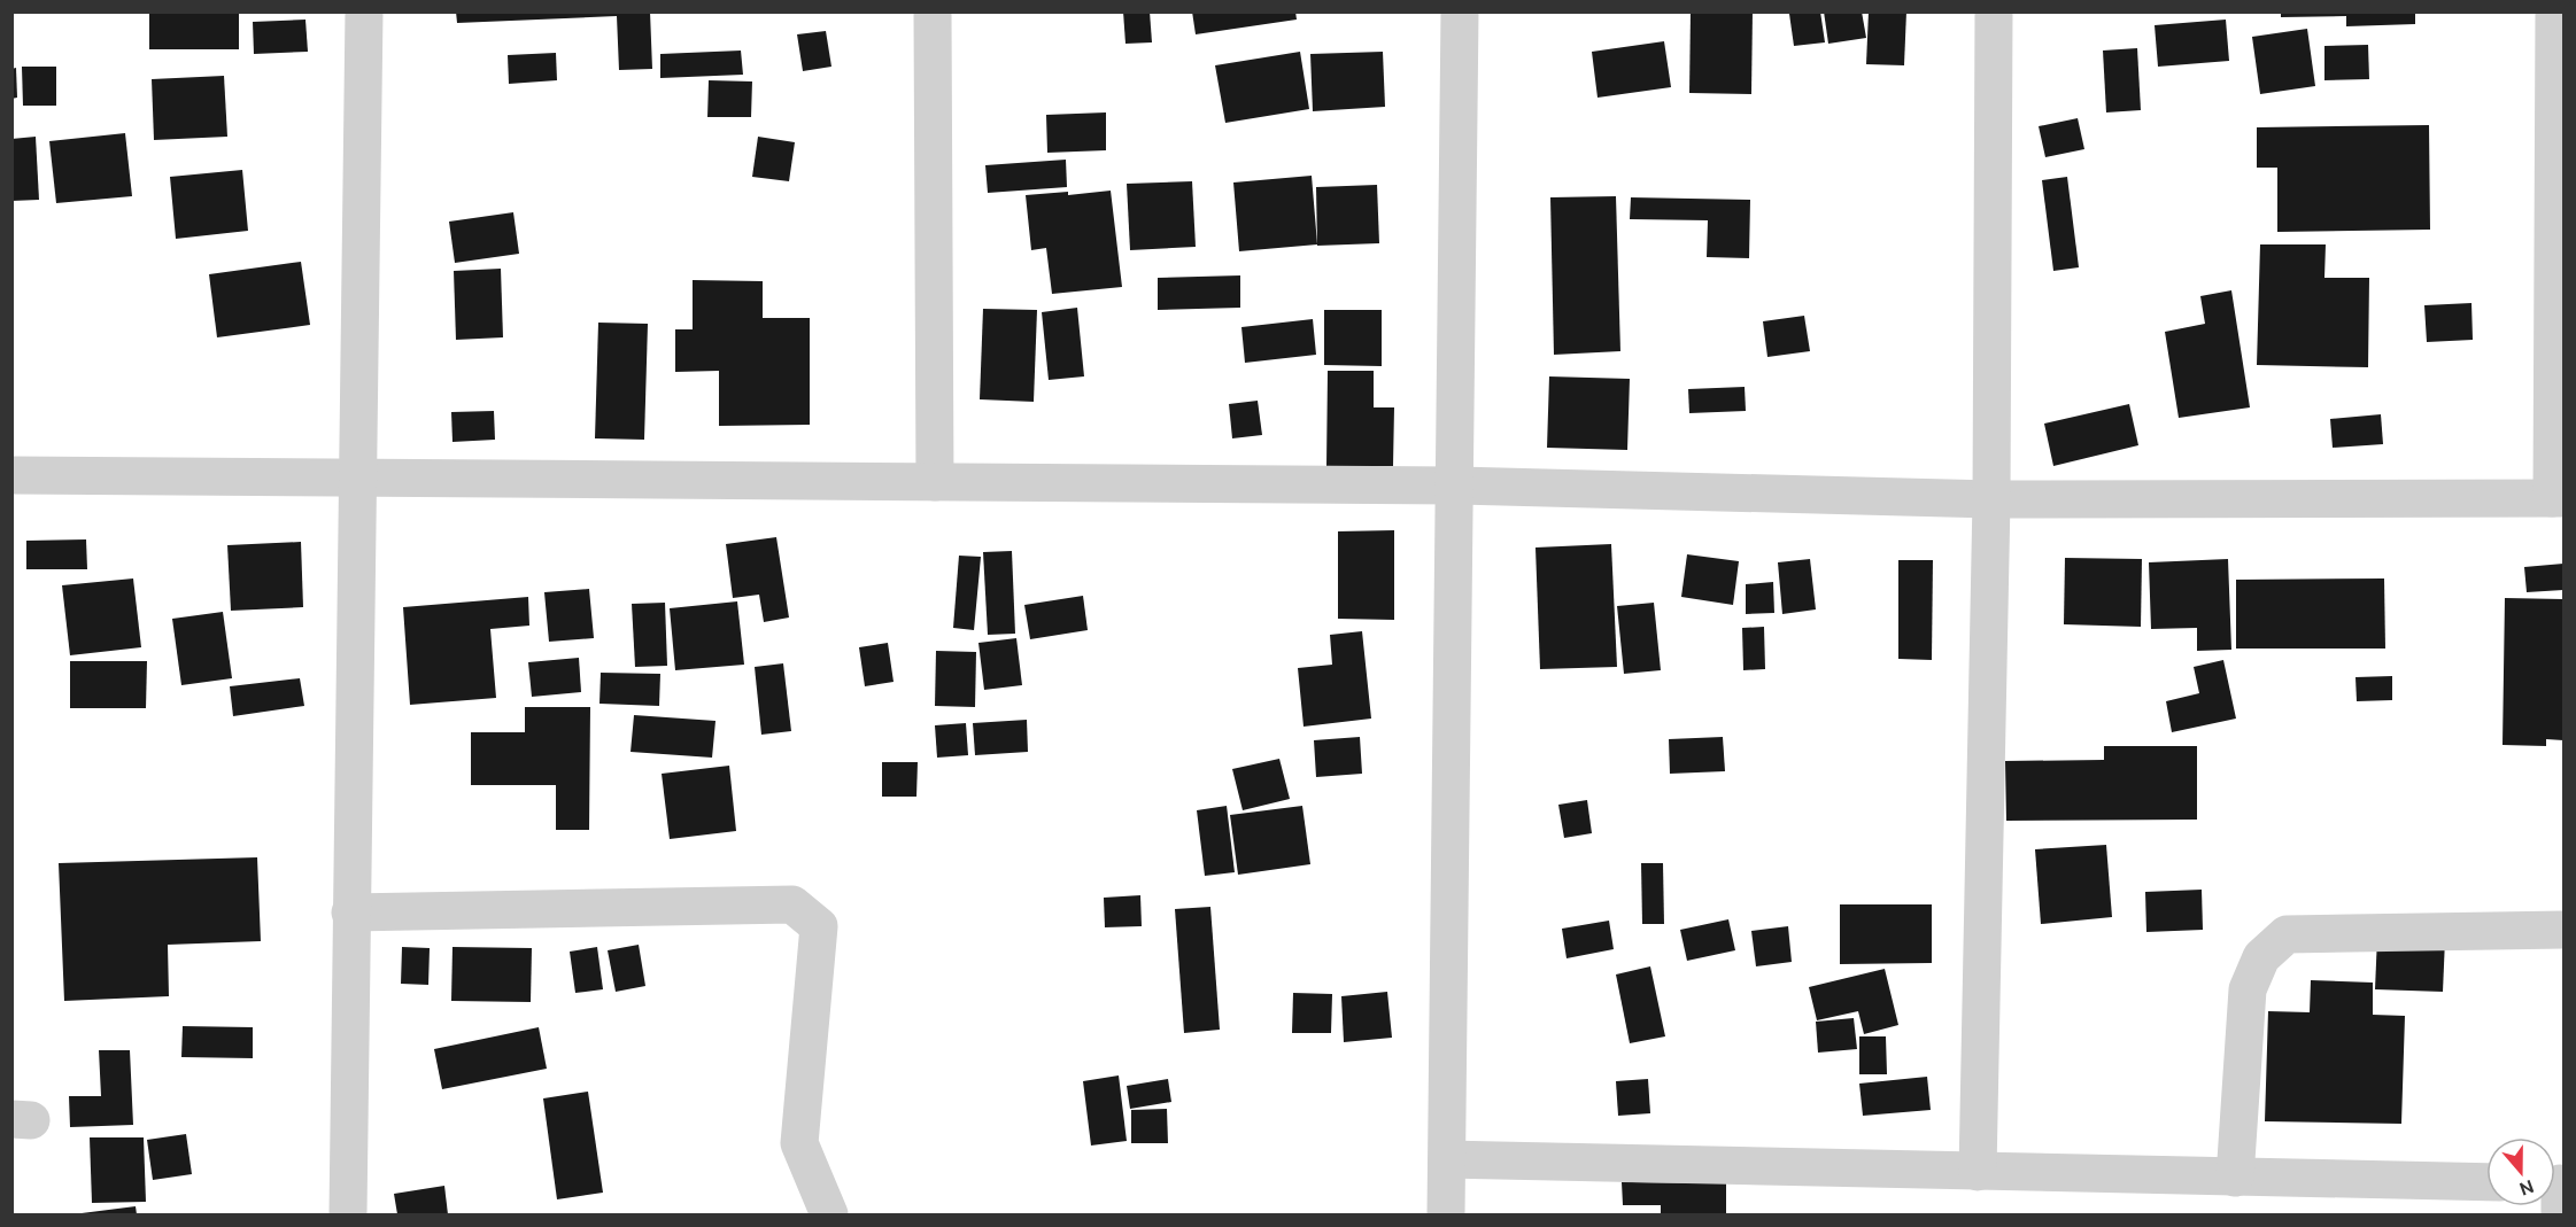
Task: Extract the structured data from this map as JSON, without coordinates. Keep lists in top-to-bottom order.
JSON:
{
  "north": "bottom"
}
